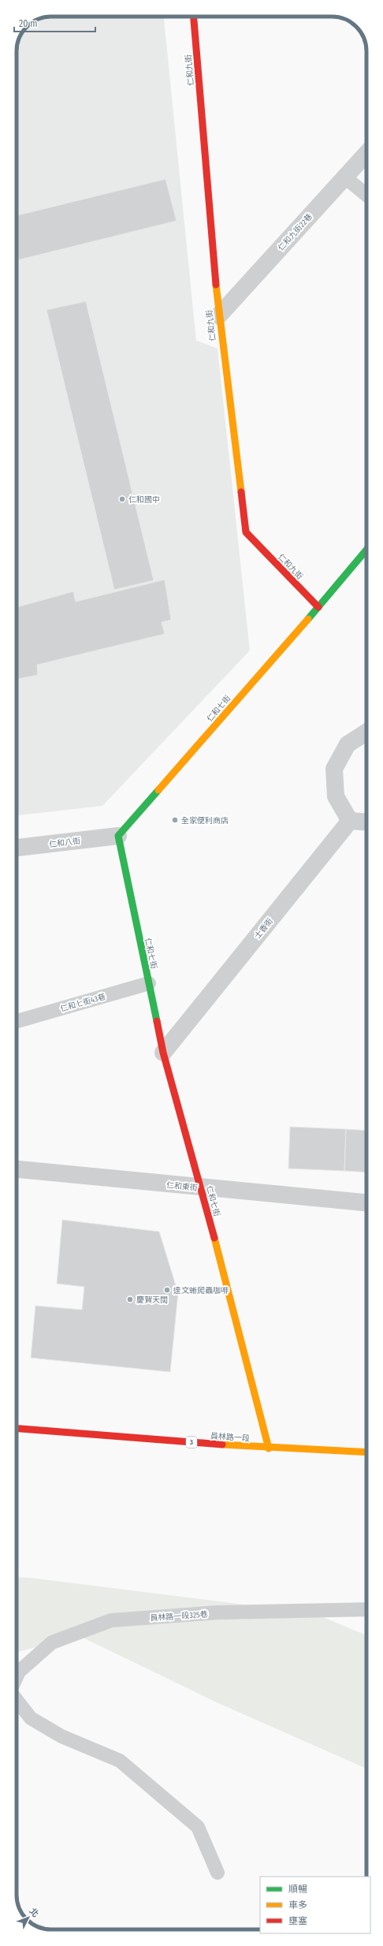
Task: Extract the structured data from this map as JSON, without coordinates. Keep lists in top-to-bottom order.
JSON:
{
  "streets": {
    "street": [
      "仁和九街",
      "仁和九街22巷",
      "仁和七街",
      "仁和八街",
      "士香街",
      "仁和東街",
      "員林路一段",
      "3"
    ],
    "lane": ["仁和七街43巷", "員林路一段325巷"]
  },
  "crossings": [
    ["仁和九街", "仁和九街22巷"],
    ["仁和九街", "仁和七街"],
    ["仁和七街", "仁和八街"],
    ["仁和七街", "士香街"],
    ["仁和七街", "仁和七街43巷"],
    ["仁和七街", "仁和東街"],
    ["仁和七街", "員林路一段"]
  ],
  "places": [
    "仁和國中",
    "全家便利商店",
    "達文蜥爬蟲咖啡",
    "慶賀天闊"
  ],
  "legend": ["順暢", "車多", "壅塞"],
  "scale_bar": "20 m",
  "north": "top right"
}
